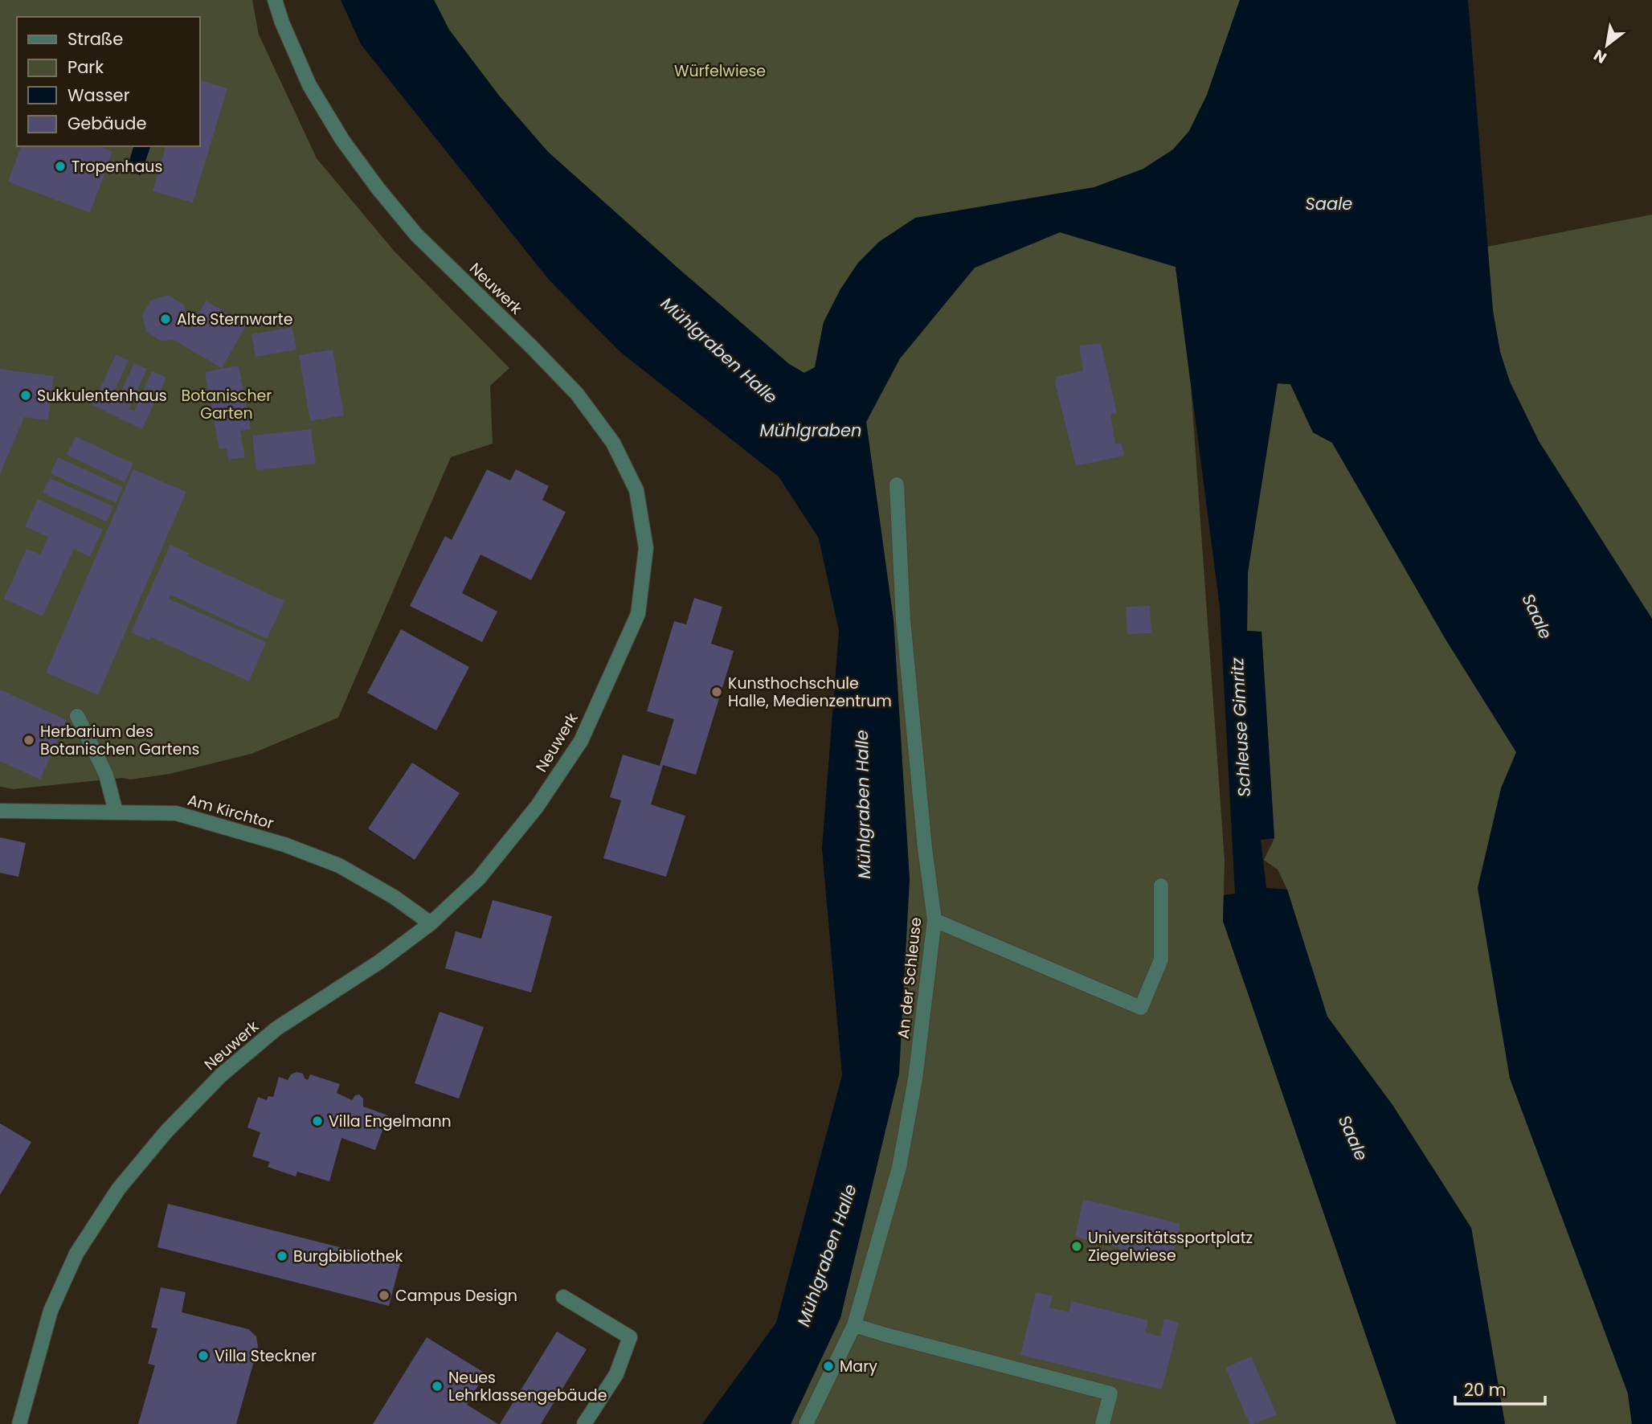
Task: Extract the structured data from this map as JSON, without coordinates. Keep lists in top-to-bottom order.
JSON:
{
  "streets": {
    "street": ["Neuwerk", "Am Kirchtor", "An der Schleuse"]
  },
  "crossings": [
    ["Neuwerk", "Am Kirchtor"]
  ],
  "water": [
    "Saale",
    "Mühlgraben Halle",
    "Mühlgraben",
    "Schleuse Gimritz"
  ],
  "parks": ["Würfelwiese", "Botanischer Garten"],
  "places": [
    "Tropenhaus",
    "Alte Sternwarte",
    "Sukkulentenhaus",
    "Kunsthochschule Halle, Medienzentrum",
    "Herbarium des Botanischen Gartens",
    "Villa Engelmann",
    "Universitätssportplatz Ziegelwiese",
    "Burgbibliothek",
    "Campus Design",
    "Villa Steckner",
    "Mary",
    "Neues Lehrklassengebäude"
  ],
  "legend": [
    "Straße",
    "Park",
    "Wasser",
    "Gebäude"
  ],
  "scale_bar": "20 m",
  "north": "bottom left"
}
